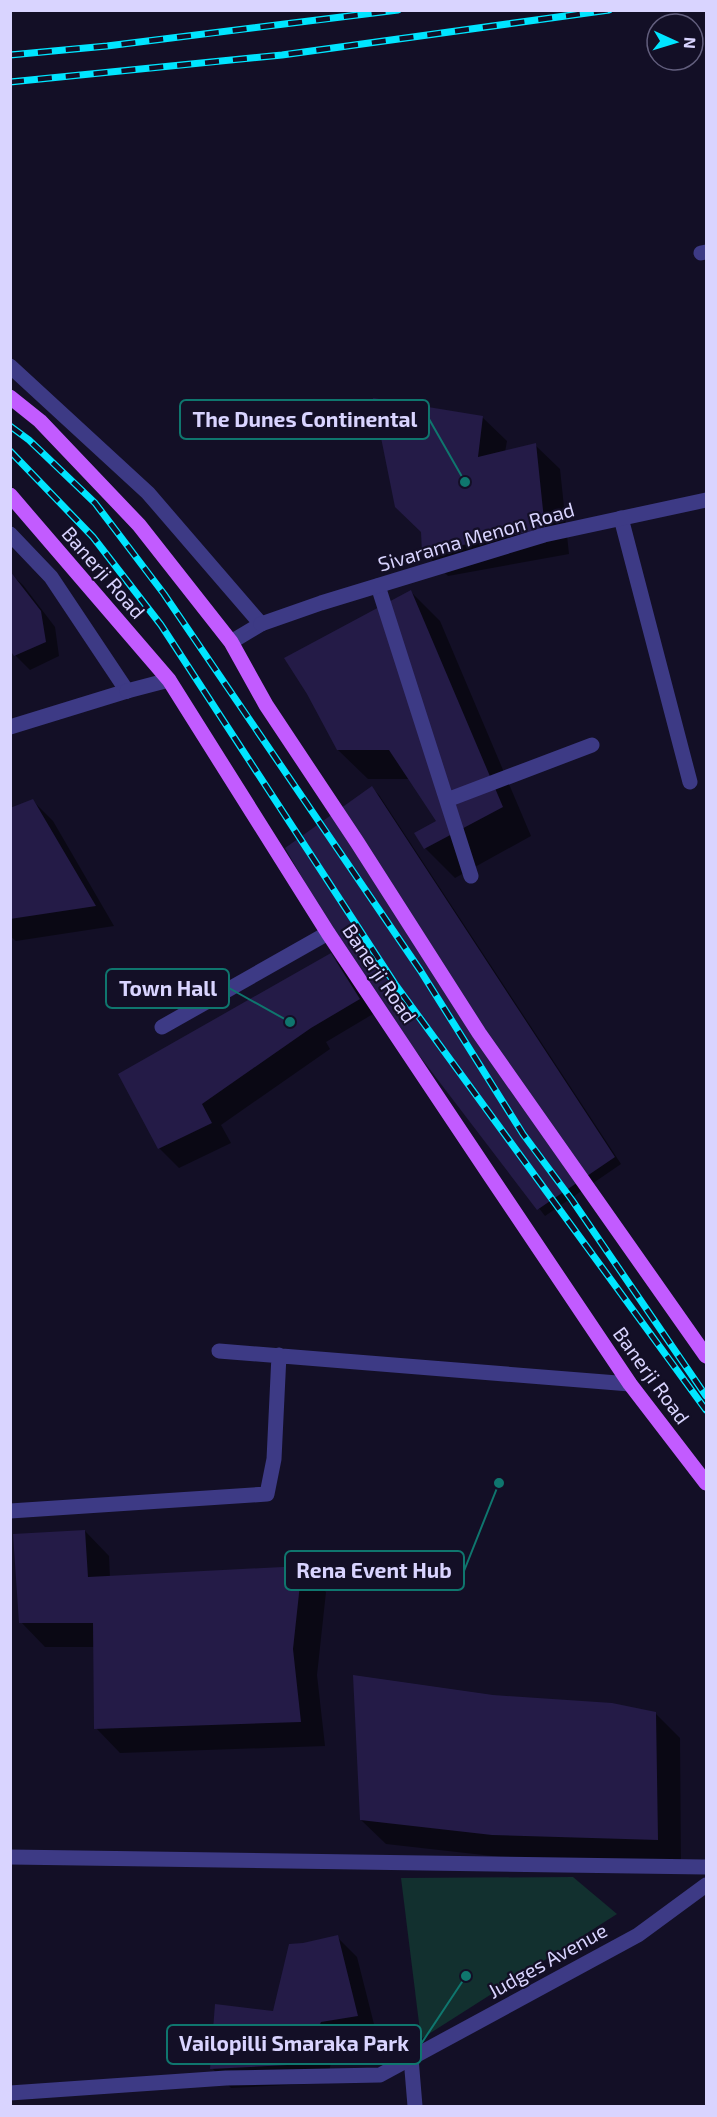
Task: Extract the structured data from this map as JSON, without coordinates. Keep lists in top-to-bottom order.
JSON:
{
  "streets": {
    "main road": ["Banerji Road"],
    "street": ["Sivarama Menon Road", "Judges Avenue"]
  },
  "places": [
    "The Dunes Continental",
    "Town Hall",
    "Rena Event Hub",
    "Vailopilli Smaraka Park"
  ],
  "north": "right"
}
